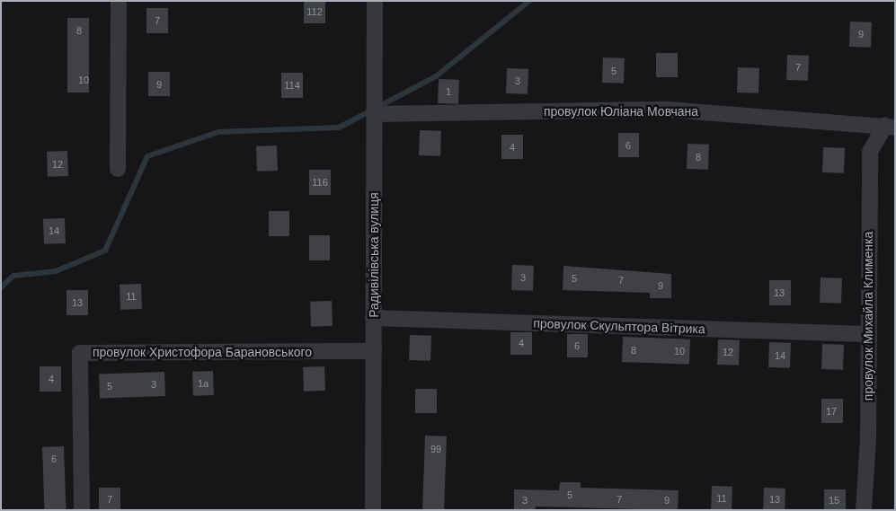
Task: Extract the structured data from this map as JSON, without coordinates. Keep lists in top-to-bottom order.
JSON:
{
  "streets": {
    "street": [
      "провулок Юліана Мовчана",
      "Радивілівська вулиця",
      "провулок Михайла Клименка",
      "провулок Скульптора Вітрика",
      "провулок Христофора Барановського"
    ]
  },
  "crossings": [
    ["провулок Юліана Мовчана", "Радивілівська вулиця"],
    ["провулок Юліана Мовчана", "провулок Михайла Клименка"],
    ["Радивілівська вулиця", "провулок Скульптора Вітрика"],
    ["Радивілівська вулиця", "провулок Христофора Барановського"],
    ["провулок Михайла Клименка", "провулок Скульптора Вітрика"]
  ],
  "house_numbers": [
    "112",
    "7",
    "8",
    "9",
    "7",
    "5",
    "10",
    "3",
    "9",
    "114",
    "1",
    "6",
    "4",
    "8",
    "12",
    "116",
    "14",
    "3",
    "5",
    "7",
    "9",
    "13",
    "11",
    "13",
    "4",
    "6",
    "8",
    "10",
    "12",
    "14",
    "4",
    "1а",
    "3",
    "5",
    "17",
    "99",
    "6",
    "5",
    "11",
    "7",
    "7",
    "13",
    "3",
    "9",
    "15"
  ]
}
